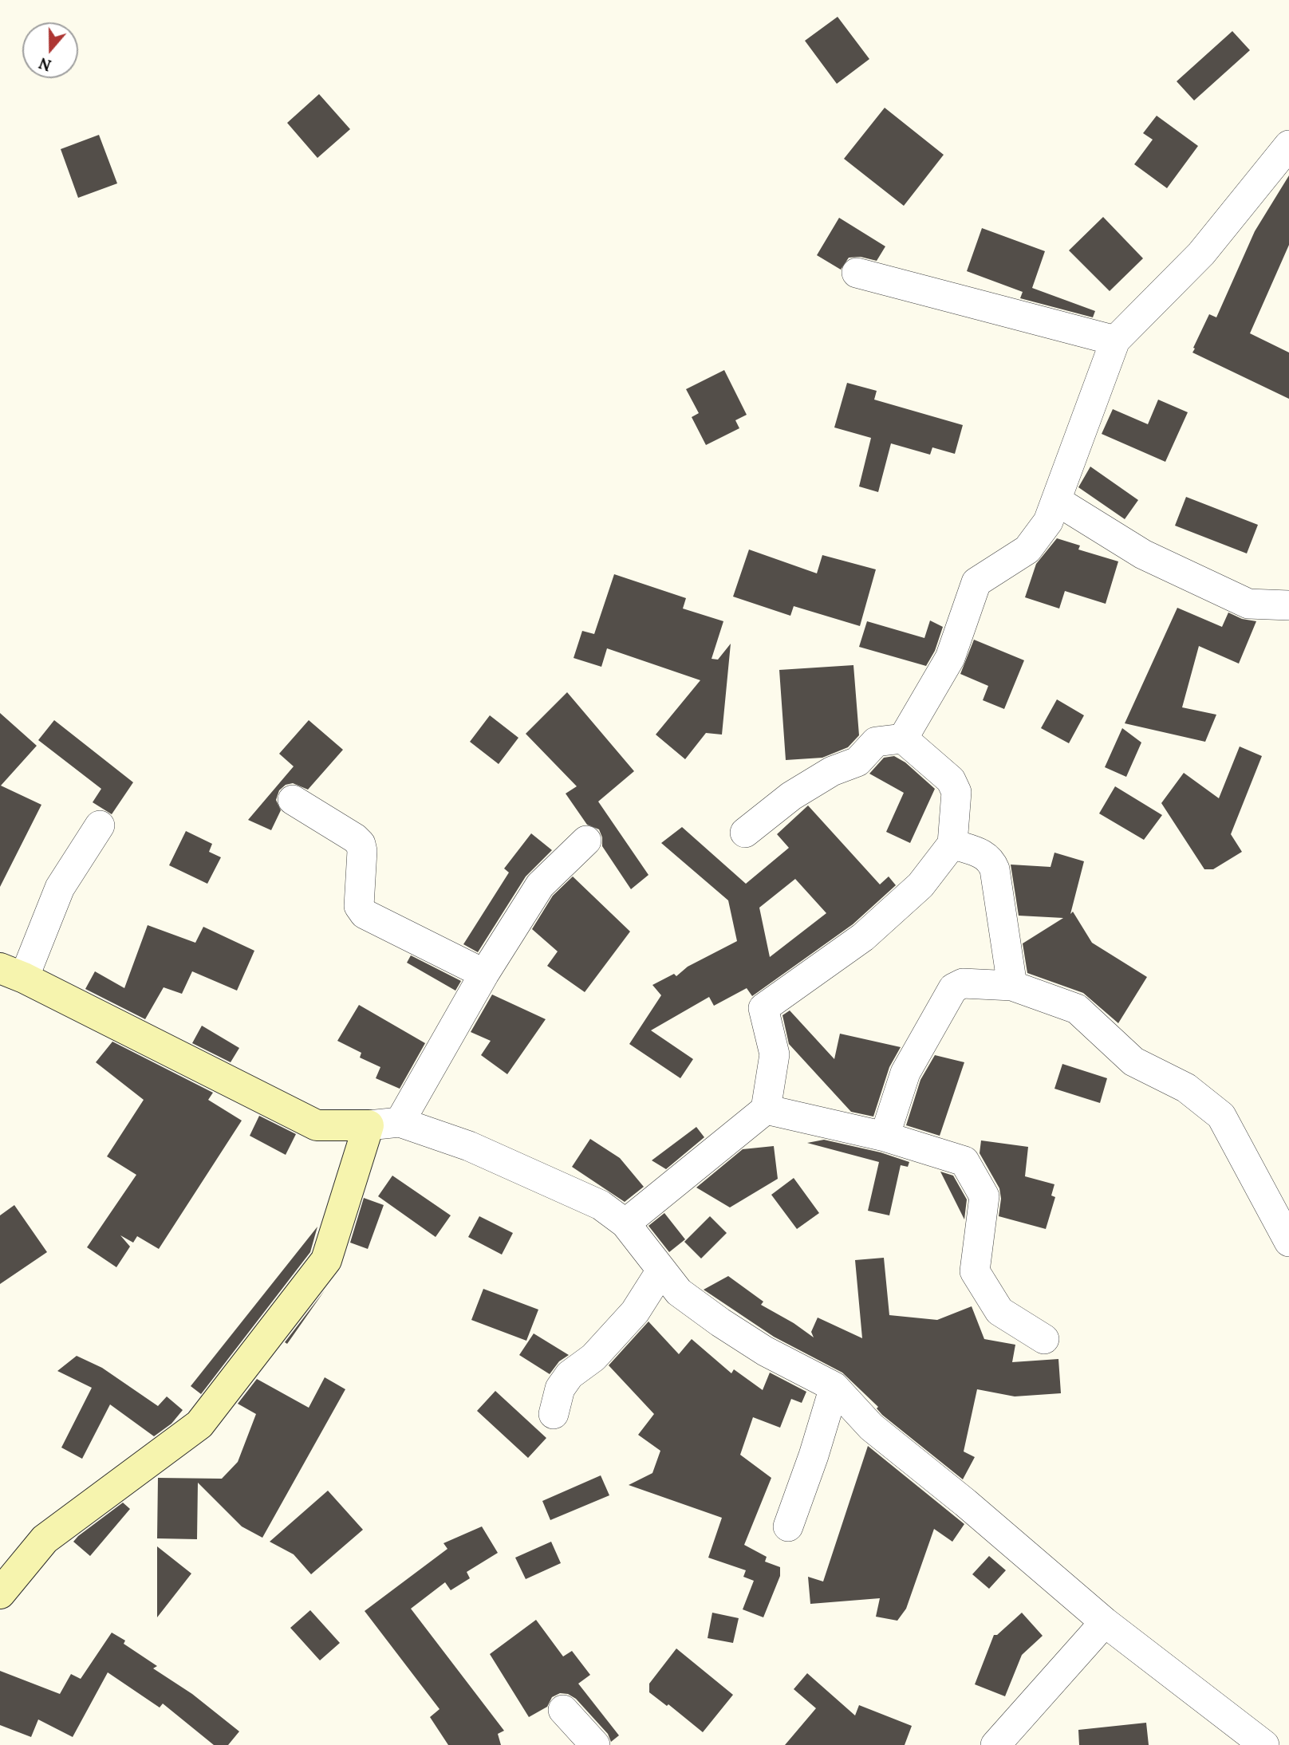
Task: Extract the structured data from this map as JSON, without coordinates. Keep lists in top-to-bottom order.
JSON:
{
  "north": "bottom"
}
